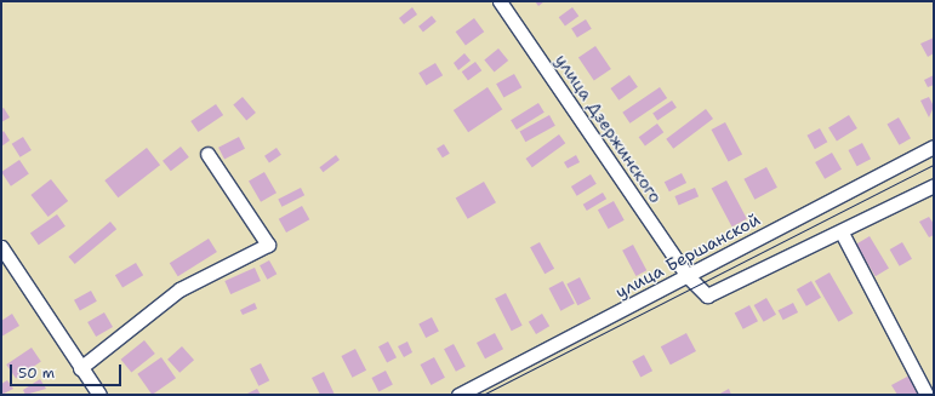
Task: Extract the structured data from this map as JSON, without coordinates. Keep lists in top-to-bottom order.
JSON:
{
  "streets": {
    "street": ["улица Дзержинского", "улица Бершанской"]
  },
  "crossings": [
    ["улица Дзержинского", "улица Бершанской"]
  ],
  "scale_bar": "50 m"
}
